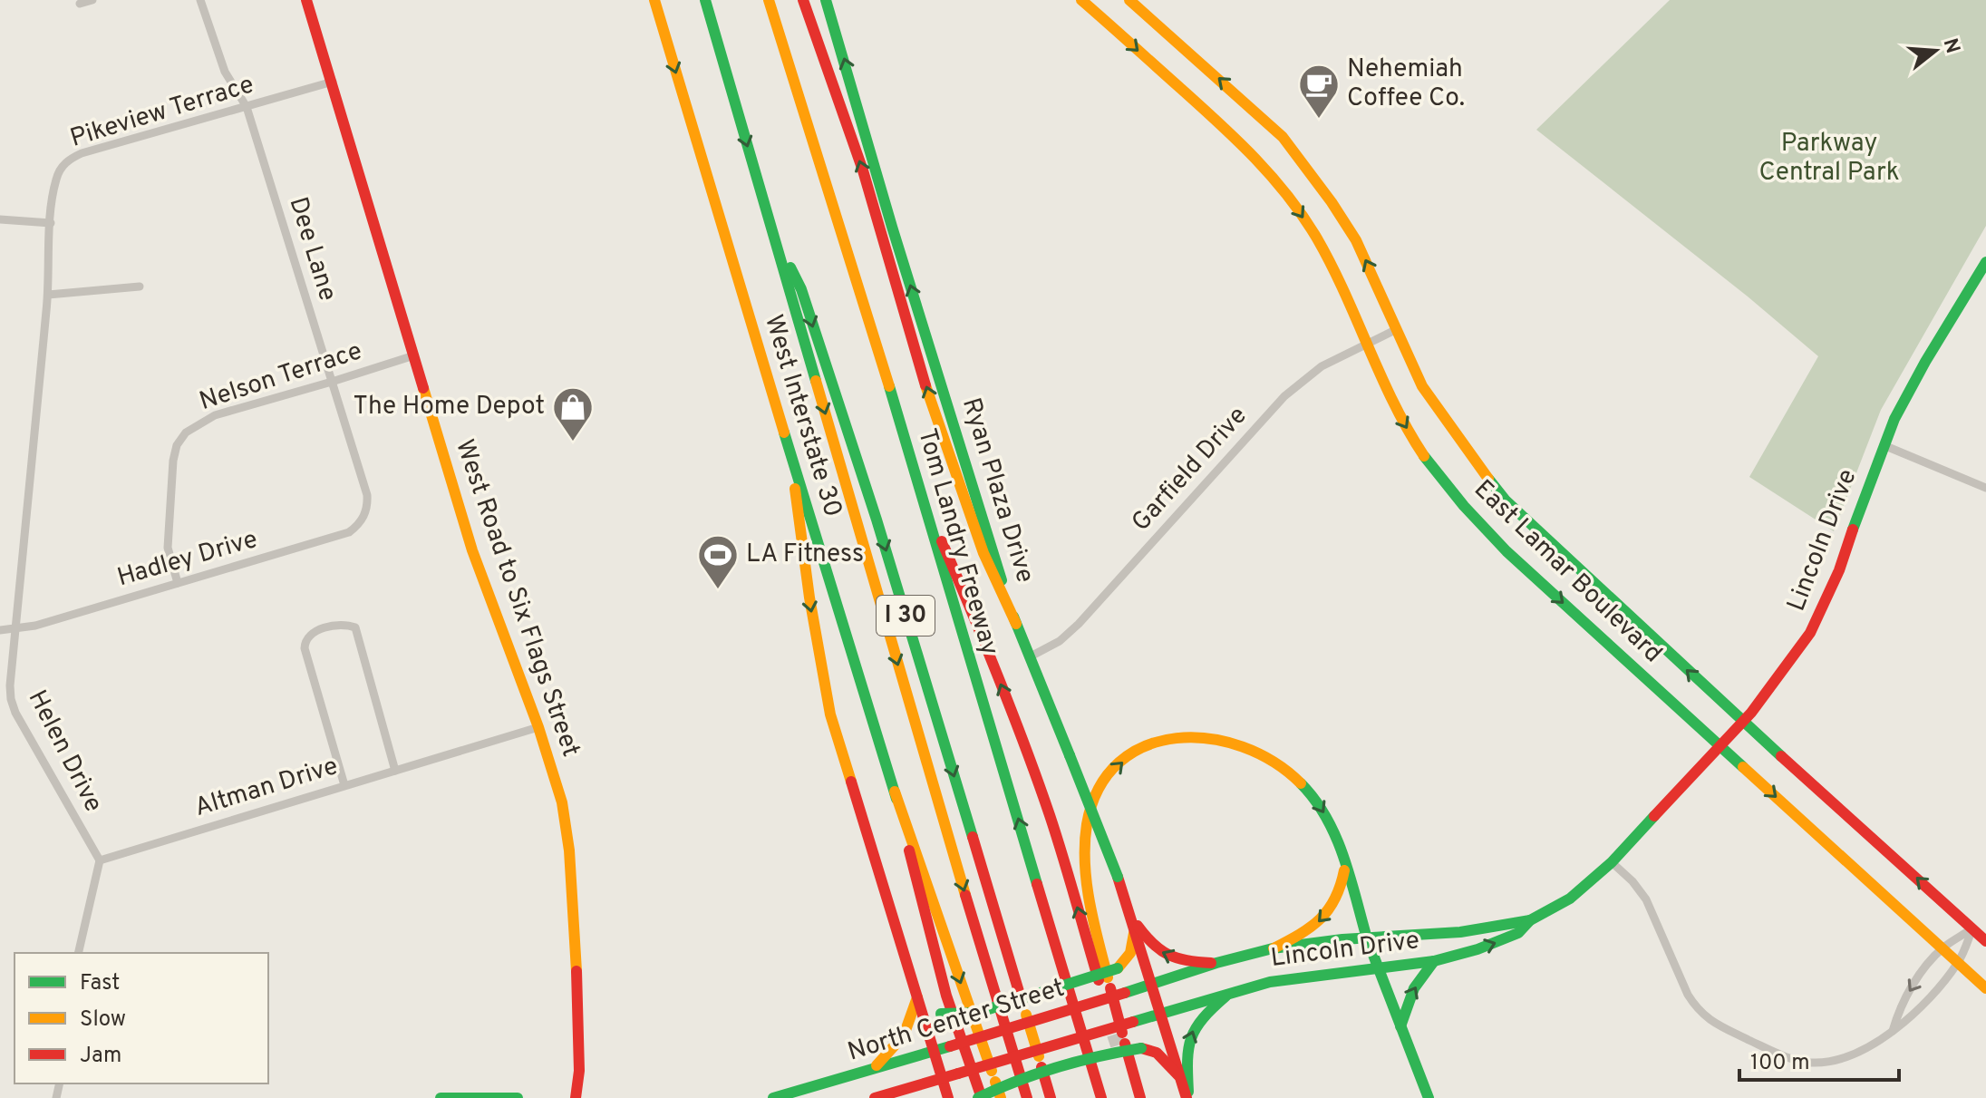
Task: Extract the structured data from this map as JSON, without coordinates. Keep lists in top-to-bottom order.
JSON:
{
  "streets": {
    "main road": [
      "West Interstate 30",
      "Ryan Plaza Drive",
      "Lincoln Drive",
      "Tom Landry Freeway",
      "East Lamar Boulevard",
      "West Road to Six Flags Street",
      "I 30",
      "North Center Street"
    ],
    "street": [
      "Pikeview Terrace",
      "Dee Lane",
      "Nelson Terrace",
      "Garfield Drive",
      "Hadley Drive",
      "Helen Drive",
      "Altman Drive"
    ]
  },
  "crossings": [
    ["Pikeview Terrace", "Dee Lane"],
    ["Pikeview Terrace", "West Road to Six Flags Street"],
    ["Pikeview Terrace", "Helen Drive"],
    ["Dee Lane", "Nelson Terrace"],
    ["Dee Lane", "Hadley Drive"],
    ["Nelson Terrace", "Hadley Drive"],
    ["Nelson Terrace", "West Road to Six Flags Street"],
    ["Garfield Drive", "Ryan Plaza Drive"],
    ["Garfield Drive", "East Lamar Boulevard"],
    ["Ryan Plaza Drive", "Lincoln Drive"],
    ["Ryan Plaza Drive", "North Center Street"],
    ["Lincoln Drive", "East Lamar Boulevard"],
    ["Lincoln Drive", "North Center Street"],
    ["Hadley Drive", "Helen Drive"],
    ["West Road to Six Flags Street", "Altman Drive"],
    ["Helen Drive", "Altman Drive"]
  ],
  "parks": ["Parkway Central Park"],
  "places": {
    "cafe": ["Nehemiah Coffee Co."],
    "shop": ["The Home Depot"],
    "sports": ["LA Fitness"]
  },
  "legend": ["Fast", "Slow", "Jam"],
  "scale_bar": "100 m",
  "north": "right"
}
